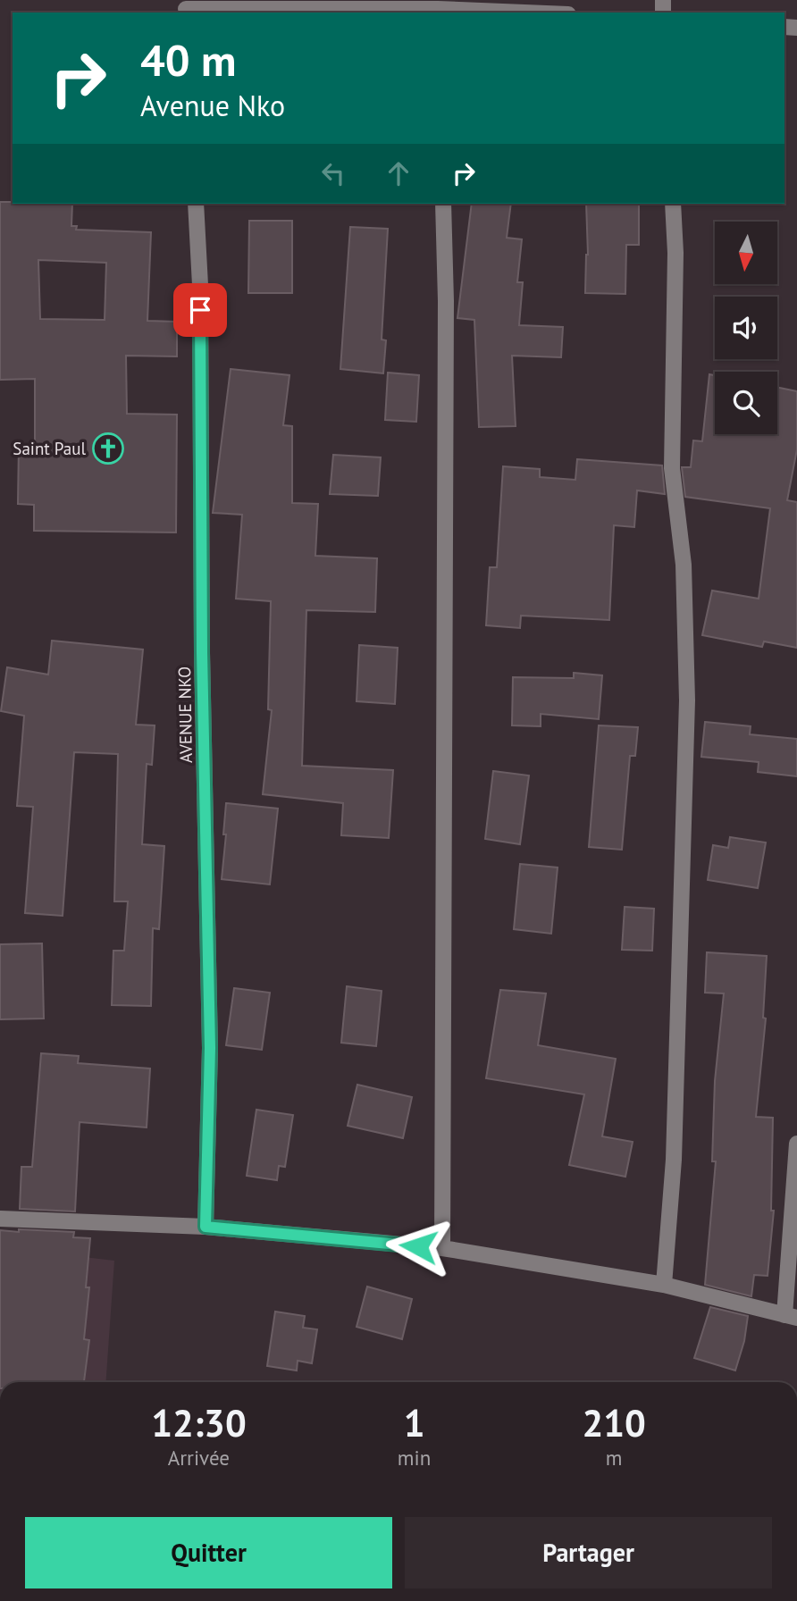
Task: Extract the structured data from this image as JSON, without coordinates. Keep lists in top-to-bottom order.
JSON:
{
  "streets": {
    "street": ["AVENUE NKO"]
  },
  "places": {
    "church": ["Saint Paul"]
  },
  "north": "bottom",
  "page": {
    "turn": ["40 m", "Avenue Nko"],
    "eta": [
      "12:30",
      "Arrivée",
      "1",
      "min",
      "210",
      "m"
    ],
    "buttons": ["Quitter", "Partager"]
  }
}
